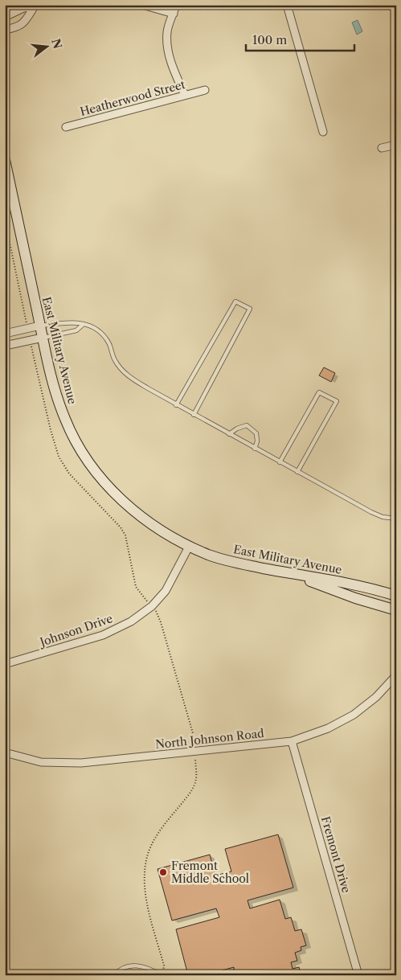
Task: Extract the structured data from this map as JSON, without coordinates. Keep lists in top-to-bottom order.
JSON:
{
  "streets": {
    "main road": ["East Military Avenue"],
    "street": [
      "Heatherwood Street",
      "Johnson Drive",
      "North Johnson Road",
      "Fremont Drive"
    ]
  },
  "crossings": [
    ["East Military Avenue", "Johnson Drive"],
    ["North Johnson Road", "Fremont Drive"]
  ],
  "places": ["Fremont Middle School"],
  "scale_bar": "100 m",
  "north": "right"
}
